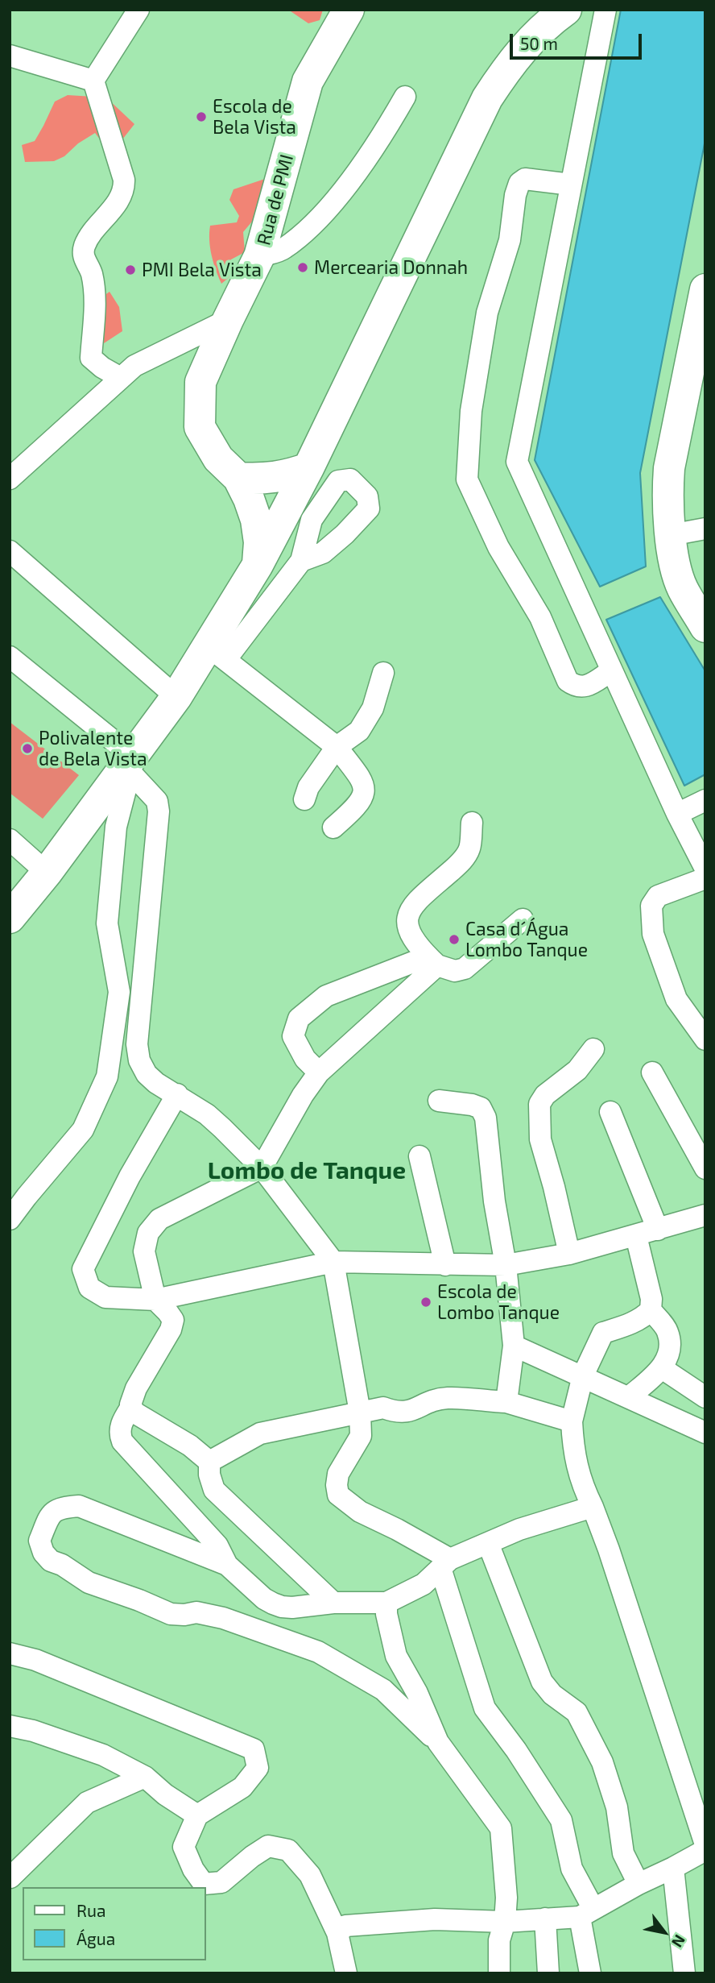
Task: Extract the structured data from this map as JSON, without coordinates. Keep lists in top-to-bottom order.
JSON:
{
  "streets": {
    "main road": ["Rua de PMI"]
  },
  "districts": ["Lombo de Tanque"],
  "places": [
    "Escola de Bela Vista",
    "Mercearia Donnah",
    "PMI Bela Vista",
    "Polivalente de Bela Vista",
    "Casa d´Água Lombo Tanque",
    "Escola de Lombo Tanque"
  ],
  "legend": ["Rua", "Água"],
  "scale_bar": "50 m",
  "north": "bottom right"
}
